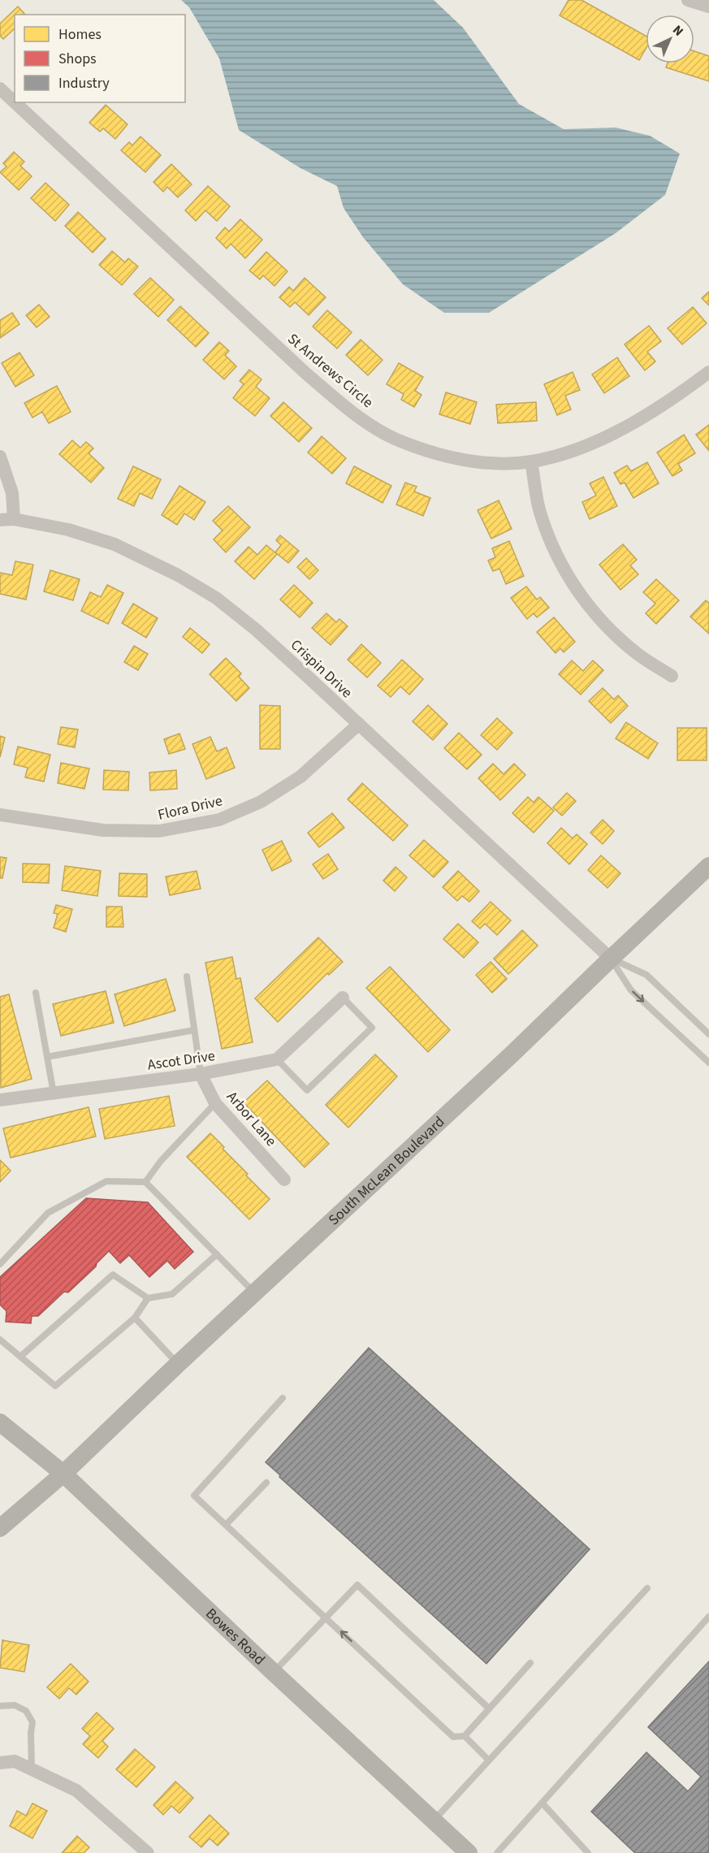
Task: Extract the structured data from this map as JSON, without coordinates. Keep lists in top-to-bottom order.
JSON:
{
  "streets": {
    "main road": ["South McLean Boulevard", "Bowes Road"],
    "street": [
      "St Andrews Circle",
      "Crispin Drive",
      "Flora Drive",
      "Ascot Drive",
      "Arbor Lane"
    ]
  },
  "crossings": [
    ["Crispin Drive", "Flora Drive"],
    ["Crispin Drive", "South McLean Boulevard"],
    ["Ascot Drive", "Arbor Lane"],
    ["South McLean Boulevard", "Bowes Road"]
  ],
  "legend": ["Homes", "Shops", "Industry"],
  "north": "top right"
}
